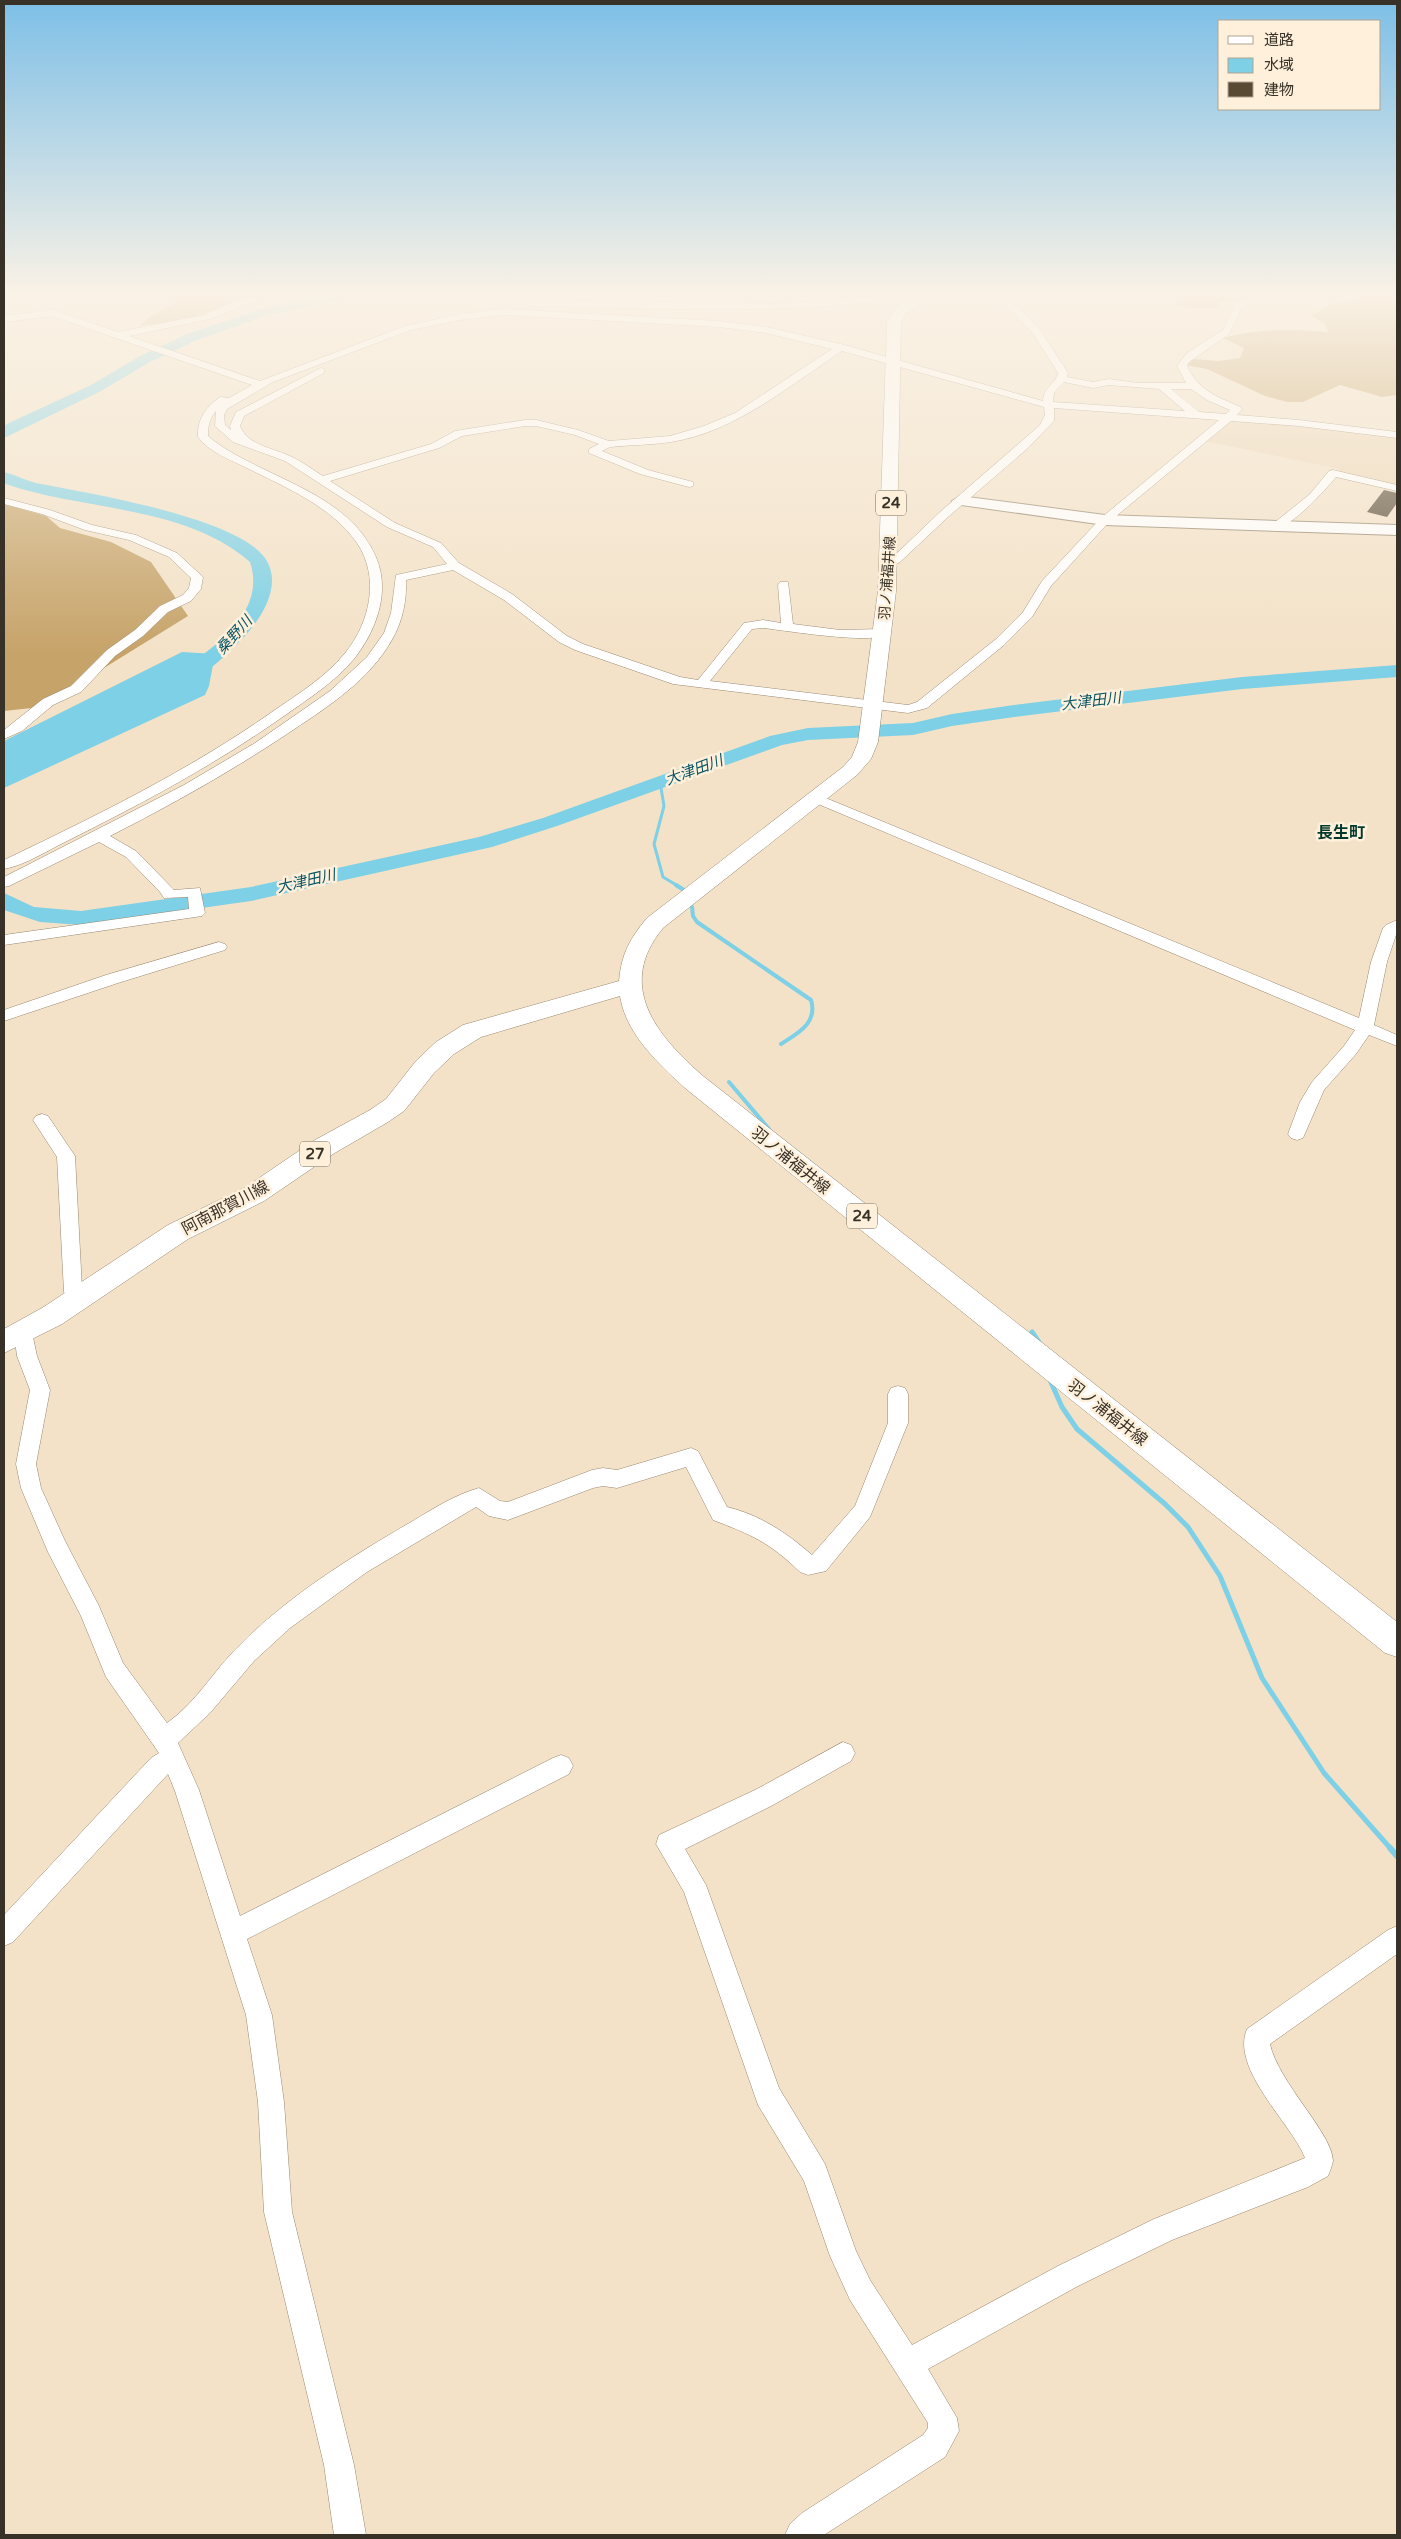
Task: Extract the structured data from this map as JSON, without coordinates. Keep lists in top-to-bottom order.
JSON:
{
  "streets": {
    "main road": [
      "24",
      "羽ノ浦福井線",
      "27",
      "阿南那賀川線"
    ]
  },
  "crossings": [
    ["羽ノ浦福井線", "阿南那賀川線"]
  ],
  "districts": ["長生町"],
  "water": ["桑野川", "大津田川"],
  "legend": ["道路", "水域", "建物"]
}
